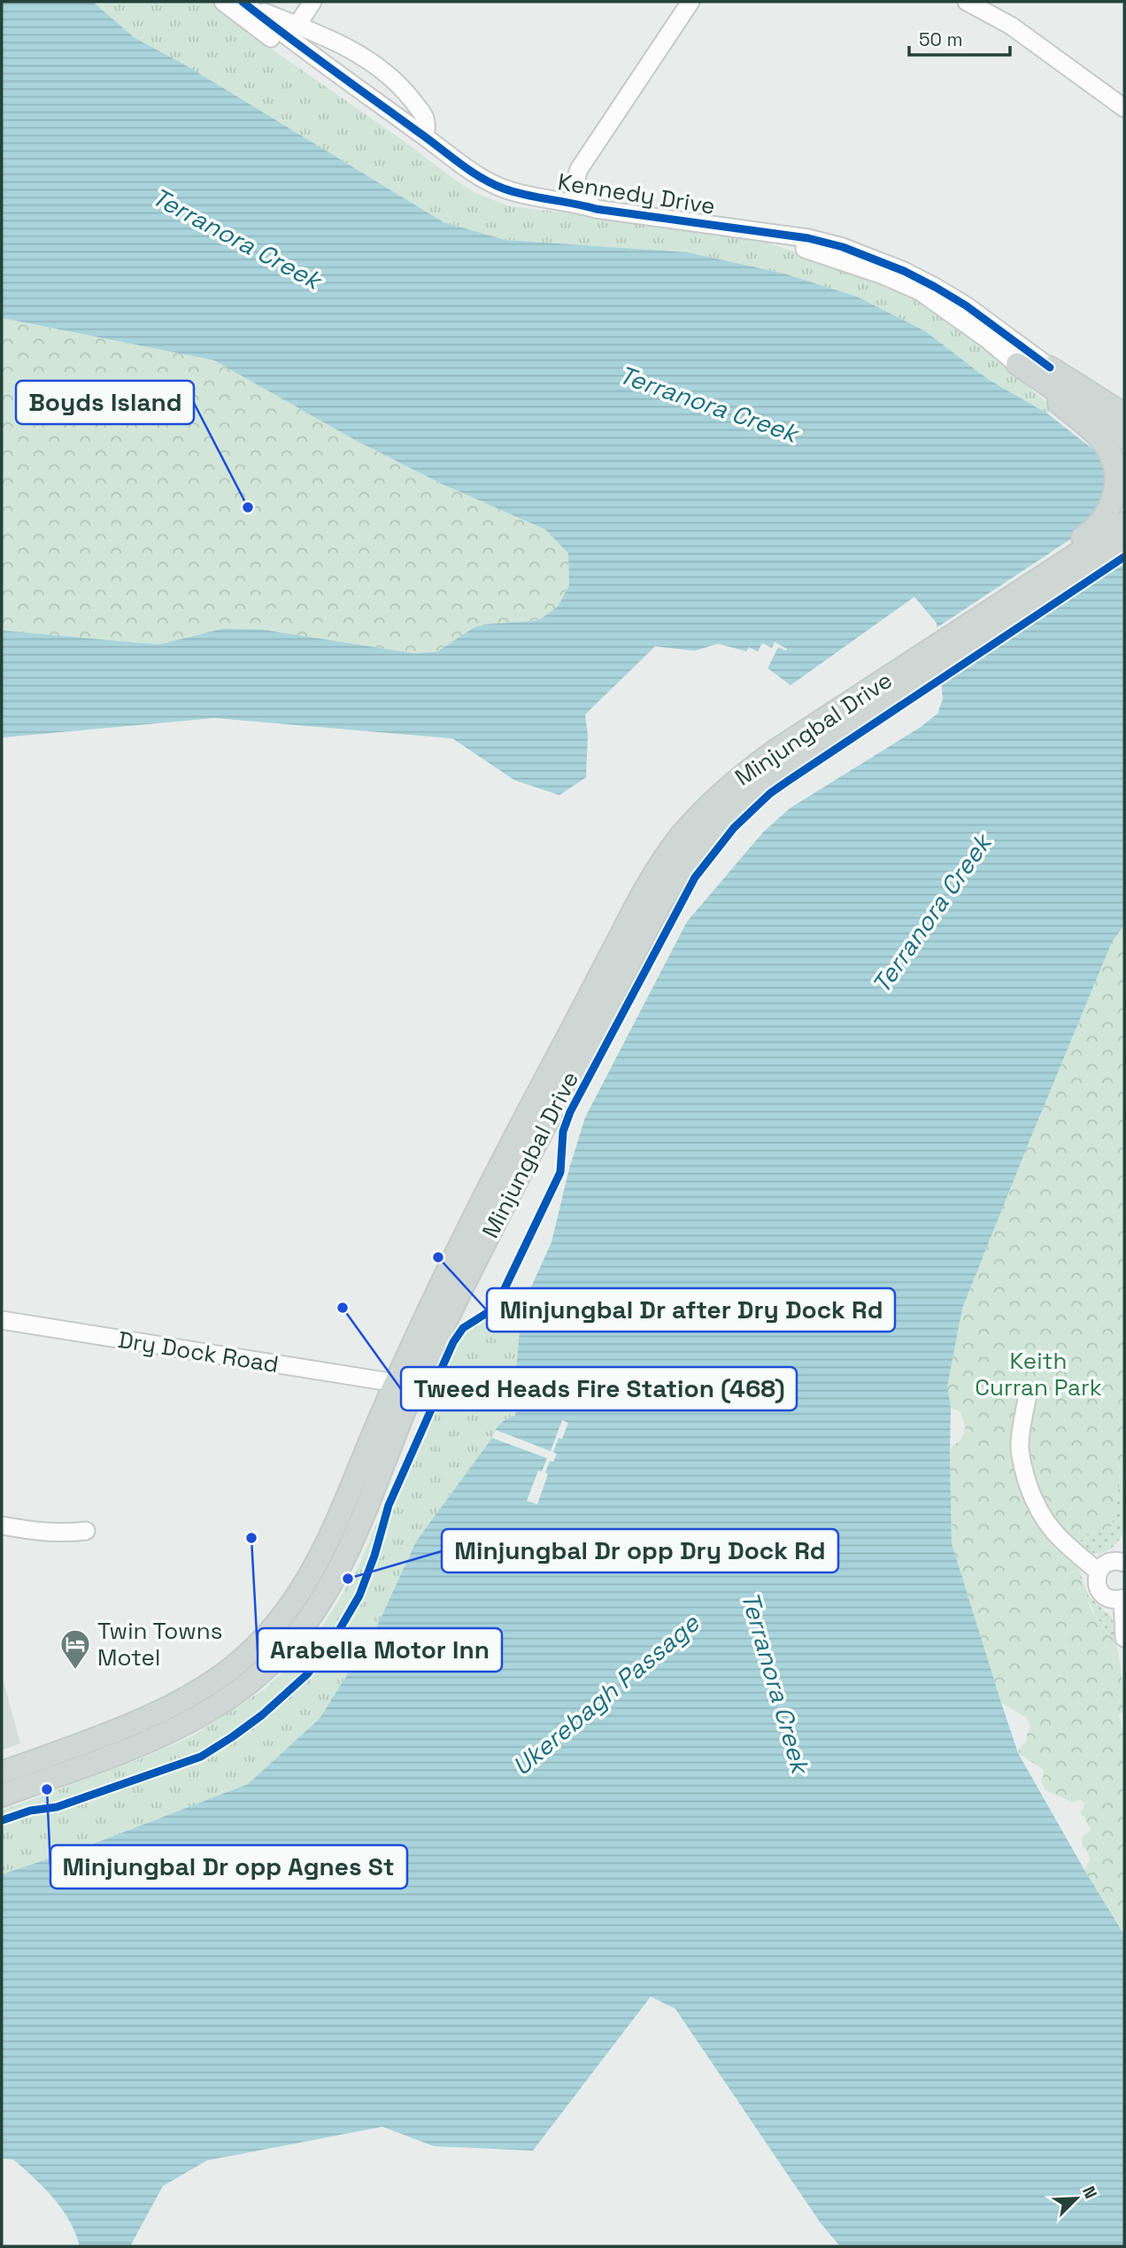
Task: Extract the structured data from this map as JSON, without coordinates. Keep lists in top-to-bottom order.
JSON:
{
  "streets": {
    "main road": ["Minjungbal Drive"],
    "street": ["Kennedy Drive", "Dry Dock Road"]
  },
  "crossings": [
    ["Minjungbal Drive", "Dry Dock Road"]
  ],
  "water": ["Terranora Creek", "Ukerebagh Passage"],
  "parks": ["Keith Curran Park"],
  "places": {
    "other": [
      "Boyds Island",
      "Minjungbal Dr after Dry Dock Rd",
      "Tweed Heads Fire Station (468)",
      "Arabella Motor Inn",
      "Minjungbal Dr opp Dry Dock Rd",
      "Minjungbal Dr opp Agnes St"
    ],
    "hotel": ["Twin Towns Motel"]
  },
  "scale_bar": "50 m",
  "north": "top right"
}
